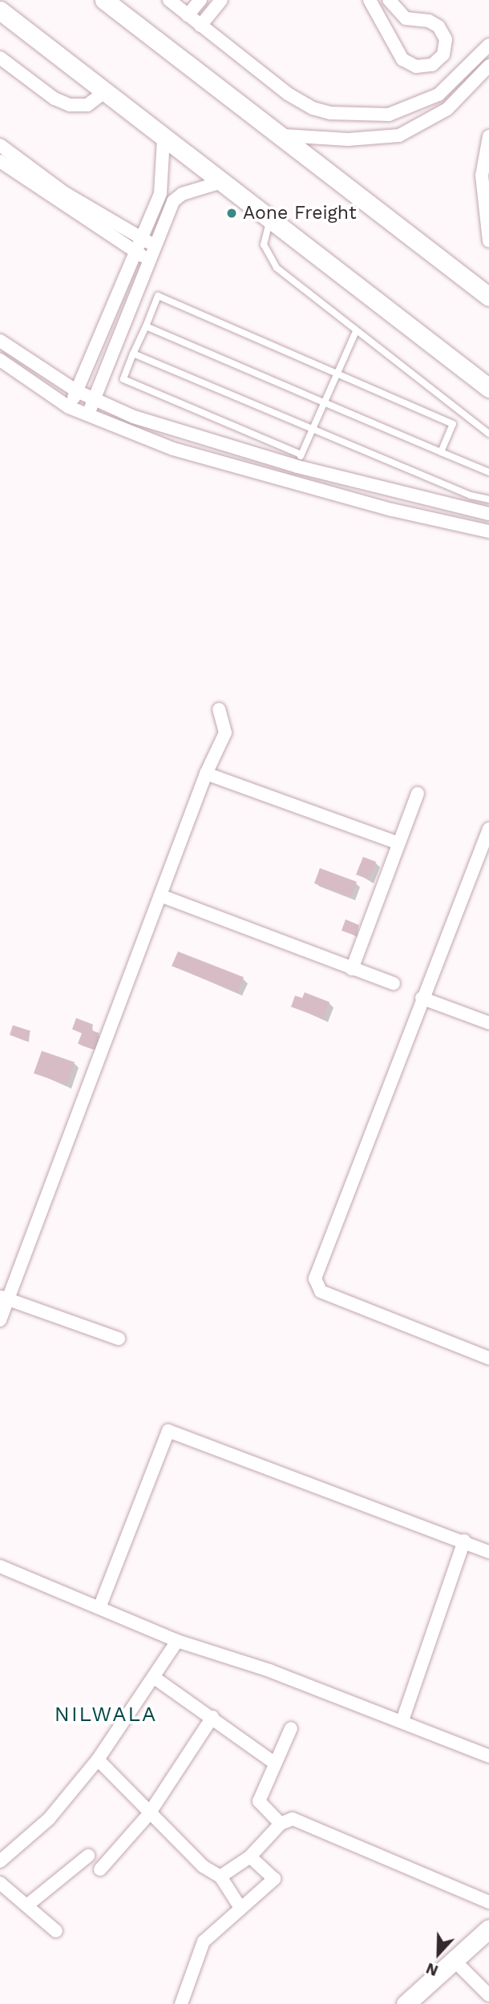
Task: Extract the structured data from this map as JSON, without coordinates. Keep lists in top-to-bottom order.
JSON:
{
  "districts": ["NILWALA"],
  "places": ["Aone Freight"],
  "north": "bottom"
}
